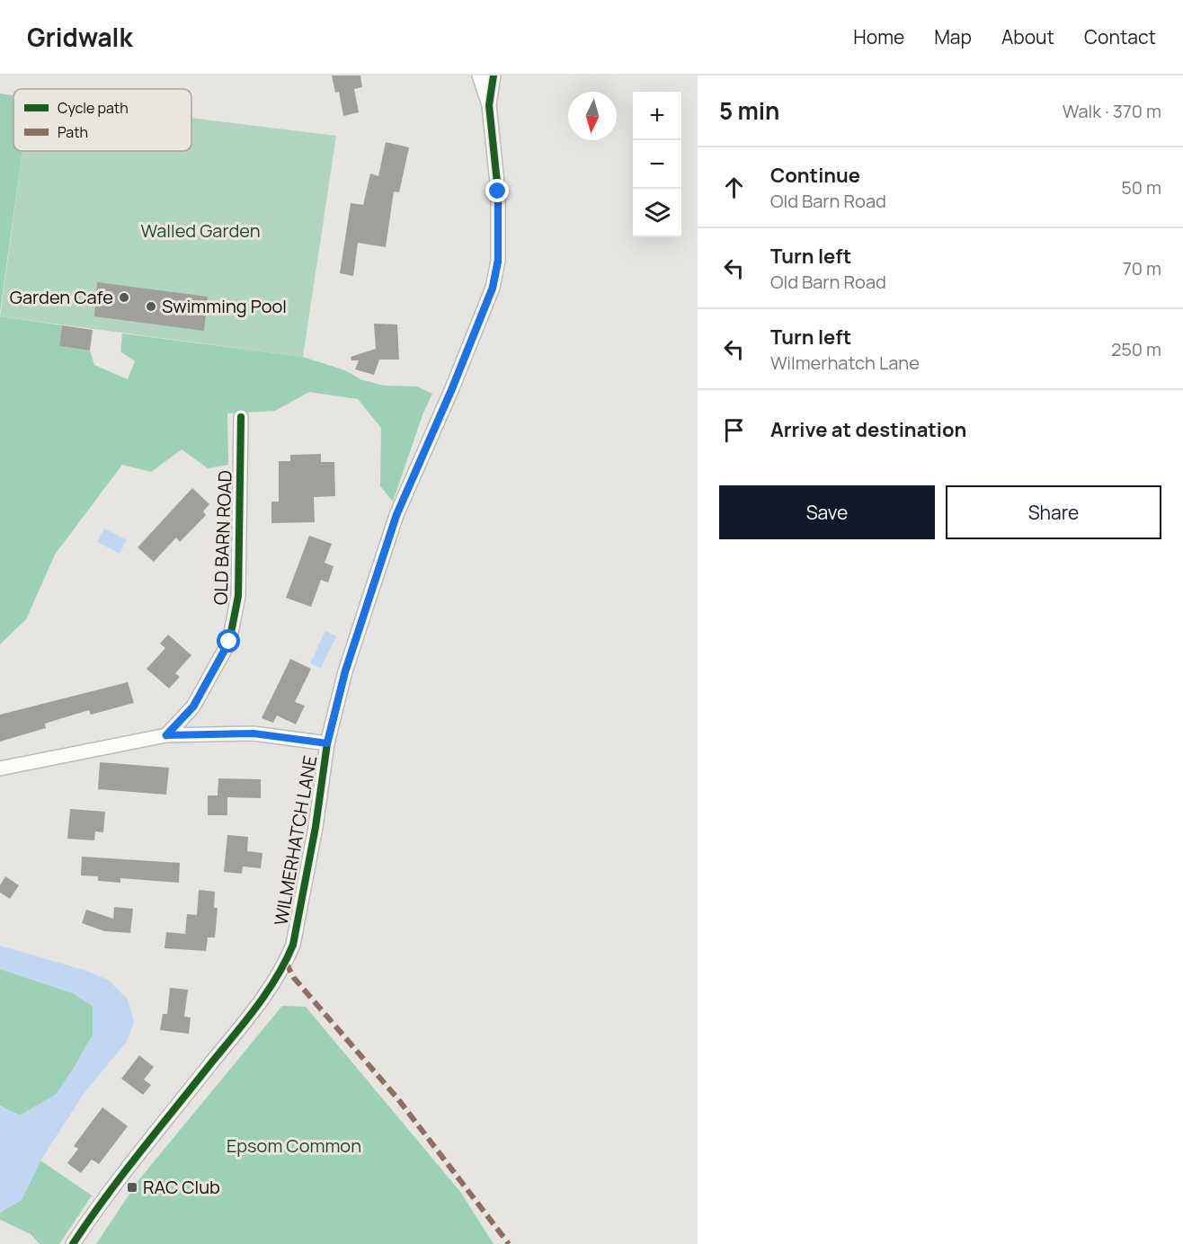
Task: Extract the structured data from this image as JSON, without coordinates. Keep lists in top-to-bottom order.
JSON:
{
  "streets": {
    "street": ["OLD BARN ROAD", "WILMERHATCH LANE"]
  },
  "parks": ["Walled Garden", "Epsom Common"],
  "places": {
    "other": ["Garden Cafe", "Swimming Pool"],
    "transit": ["RAC Club"]
  },
  "legend": ["Cycle path", "Path"],
  "north": "bottom",
  "page": {
    "header": "Gridwalk",
    "nav": [
      "Home",
      "Map",
      "About",
      "Contact"
    ],
    "heading": ["5 min", "Walk · 370 m"],
    "map_buttons": ["+", "−"],
    "list": [
      ["Continue", "Old Barn Road", "50 m"],
      ["Turn left", "Old Barn Road", "70 m"],
      ["Turn left", "Wilmerhatch Lane", "250 m"],
      "Arrive at destination"
    ],
    "buttons": ["Save", "Share"]
  }
}
